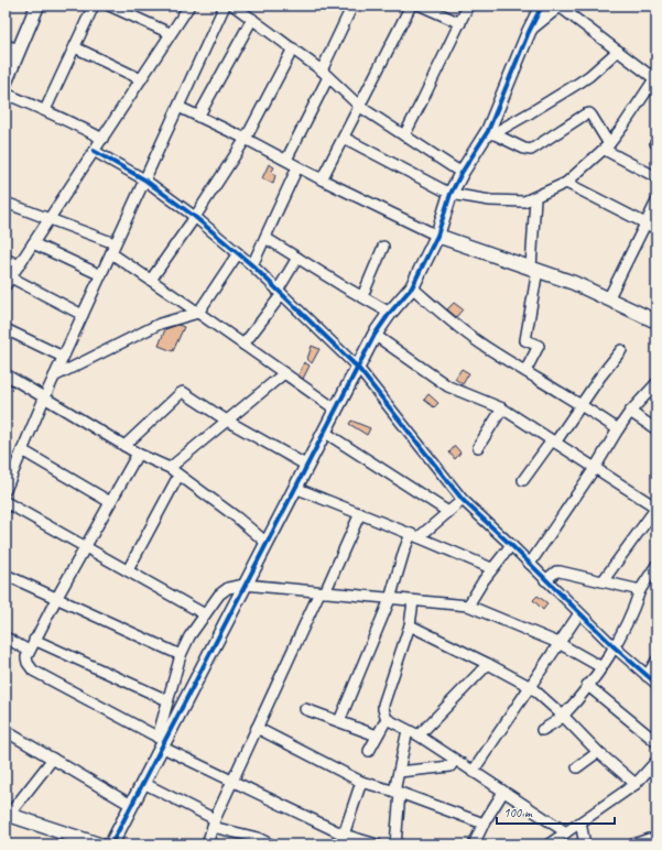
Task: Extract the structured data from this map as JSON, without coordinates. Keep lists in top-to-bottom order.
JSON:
{
  "scale_bar": "100 m"
}
